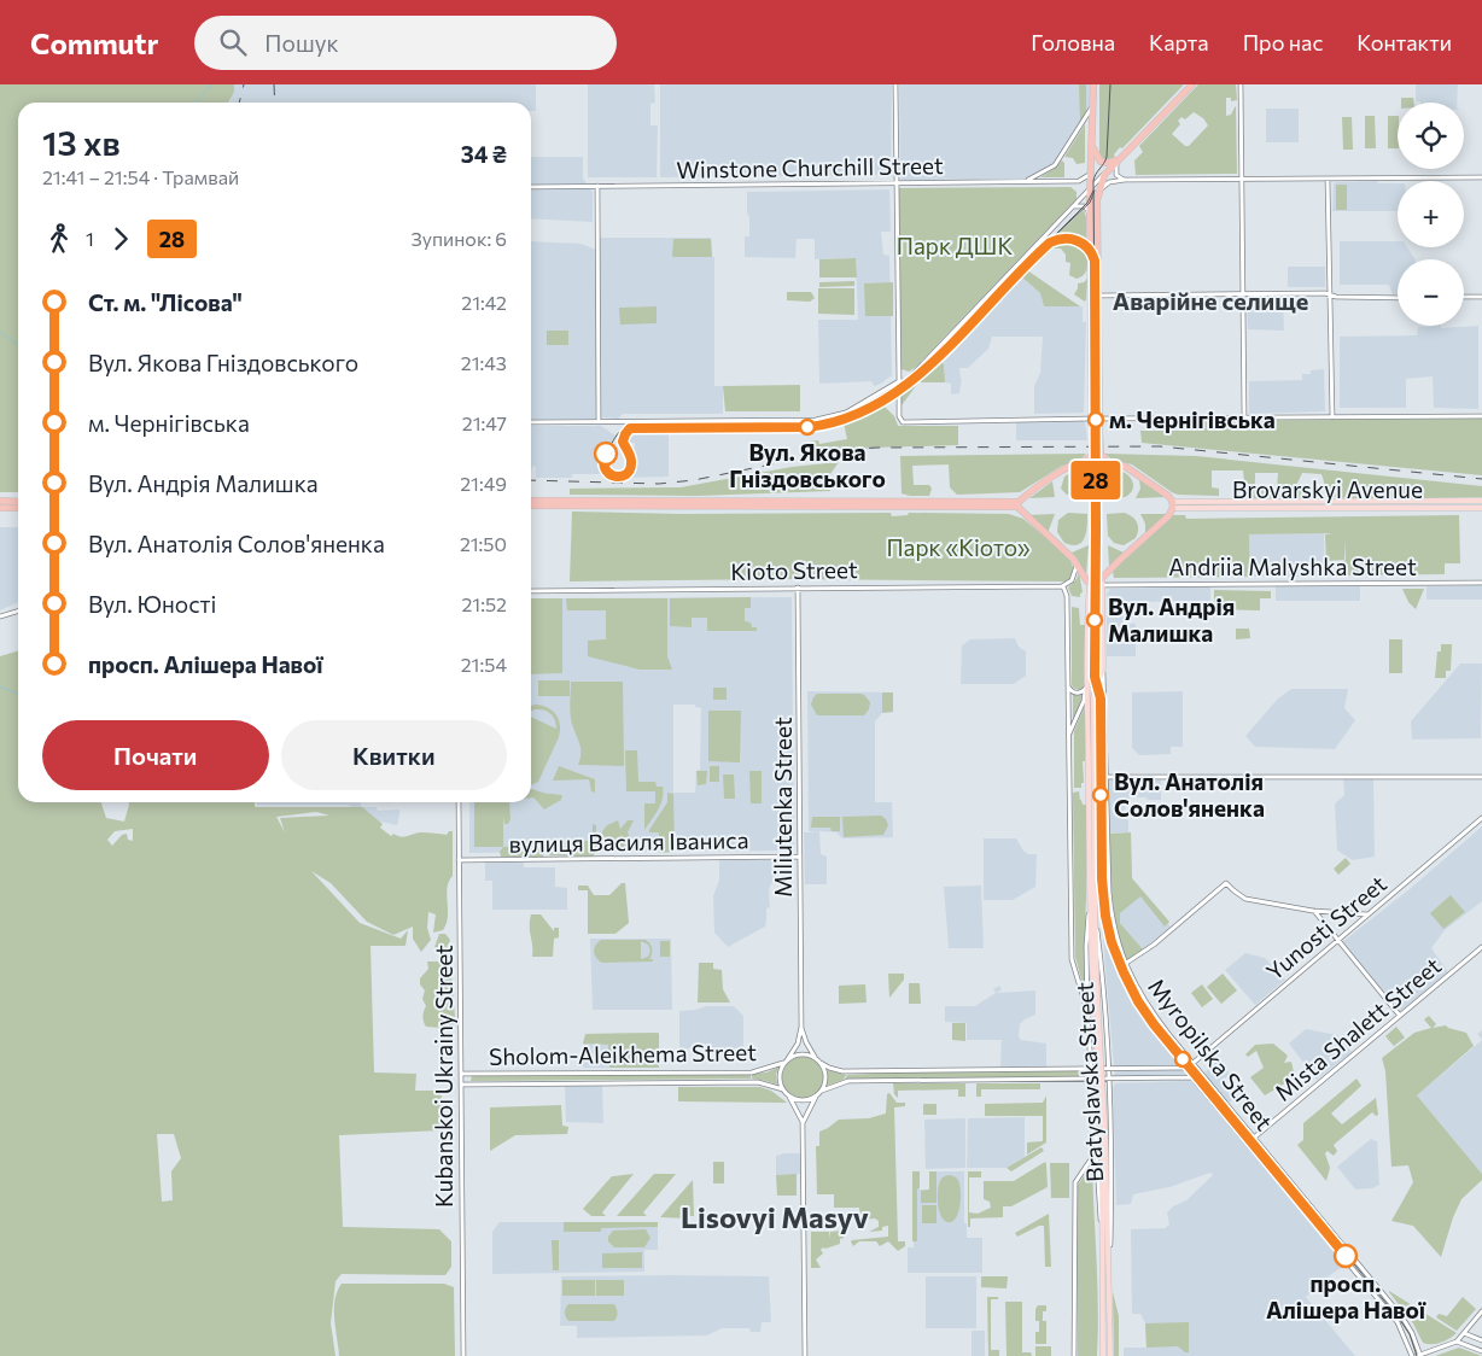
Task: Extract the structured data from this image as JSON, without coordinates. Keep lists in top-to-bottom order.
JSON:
{
  "streets": {
    "main road": ["Brovarskyi Avenue", "Myropilska Street", "Bratyslavska Street"],
    "street": [
      "Winstone Churchill Street",
      "Andriia Malyshka Street",
      "Kioto Street",
      "Miliutenka Street",
      "вулиця Василя Іваниса",
      "Yunosti Street",
      "Mista Shalett Street",
      "Sholom-Aleikhema Street",
      "Kubanskoi Ukrainy Street"
    ]
  },
  "crossings": [
    ["Andriia Malyshka Street", "Myropilska Street"],
    ["Kioto Street", "Miliutenka Street"],
    ["Kioto Street", "Bratyslavska Street"],
    ["Miliutenka Street", "вулиця Василя Іваниса"],
    ["Miliutenka Street", "Sholom-Aleikhema Street"],
    ["вулиця Василя Іваниса", "Kubanskoi Ukrainy Street"],
    ["Yunosti Street", "Myropilska Street"],
    ["Mista Shalett Street", "Myropilska Street"],
    ["Sholom-Aleikhema Street", "Kubanskoi Ukrainy Street"],
    ["Myropilska Street", "Bratyslavska Street"]
  ],
  "districts": ["Аварійне селище", "Lisovyi Masyv"],
  "parks": ["Парк ДШК", "Парк «Кіото»"],
  "places": [
    "м. Чернігівська",
    "Вул. Якова Гніздовського",
    "Вул. Андрія Малишка",
    "Вул. Анатолія Солов'яненка",
    "просп. Алішера Навої"
  ],
  "lines": ["tram line 28"],
  "page": {
    "header": "Commutr",
    "search": "Пошук",
    "nav": [
      "Головна",
      "Карта",
      "Про нас",
      "Контакти"
    ],
    "on_map": "28",
    "map_buttons": ["+", "−"],
    "heading": ["13 хв", "21:41 – 21:54 · Трамвай", "34 ₴"],
    "legs": ["1", "28", "Зупинок: 6"],
    "list": [
      {
        "name": "Ст. м. \"Лісова\"",
        "value": "21:42"
      },
      {
        "name": "Вул. Якова Гніздовського",
        "value": "21:43"
      },
      {
        "name": "м. Чернігівська",
        "value": "21:47"
      },
      {
        "name": "Вул. Андрія Малишка",
        "value": "21:49"
      },
      {
        "name": "Вул. Анатолія Солов'яненка",
        "value": "21:50"
      },
      {
        "name": "Вул. Юності",
        "value": "21:52"
      },
      {
        "name": "просп. Алішера Навої",
        "value": "21:54"
      }
    ],
    "buttons": ["Почати", "Квитки"]
  }
}
